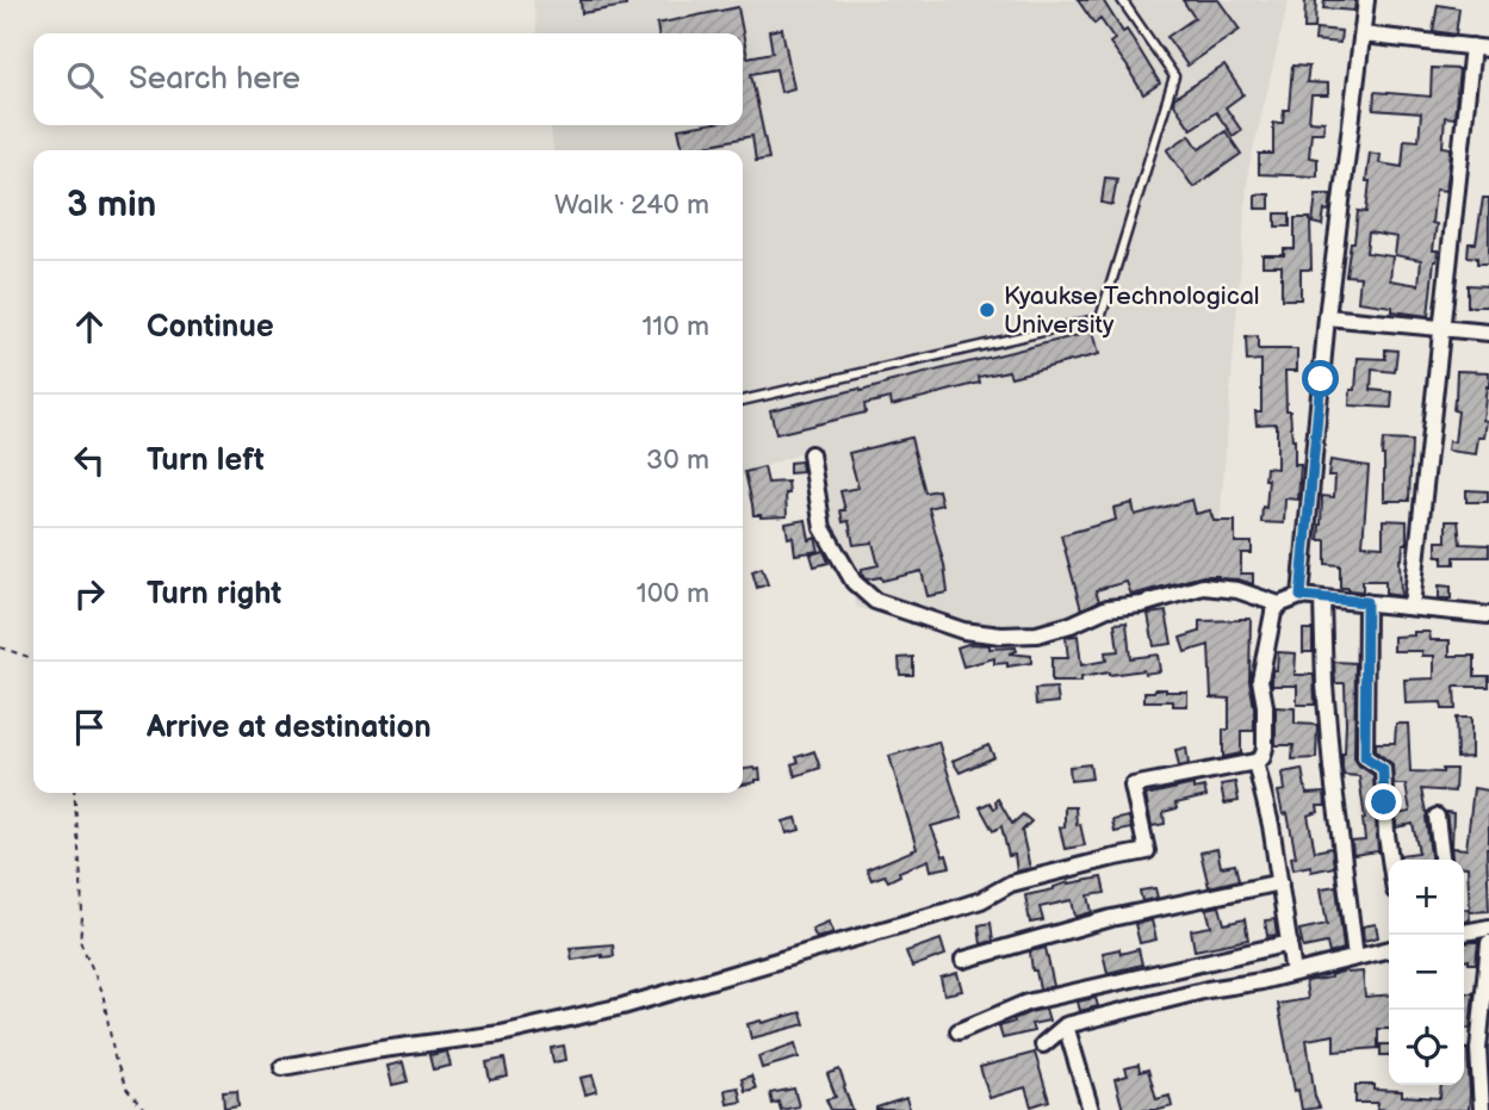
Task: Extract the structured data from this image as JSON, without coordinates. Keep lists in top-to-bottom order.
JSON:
{
  "places": ["Kyaukse Technological University"],
  "page": {
    "search": "Search here",
    "heading": ["3 min", "Walk · 240 m"],
    "list": [
      ["Continue", "110 m"],
      ["Turn left", "30 m"],
      ["Turn right", "100 m"],
      "Arrive at destination"
    ],
    "map_buttons": ["+", "−"]
  }
}
